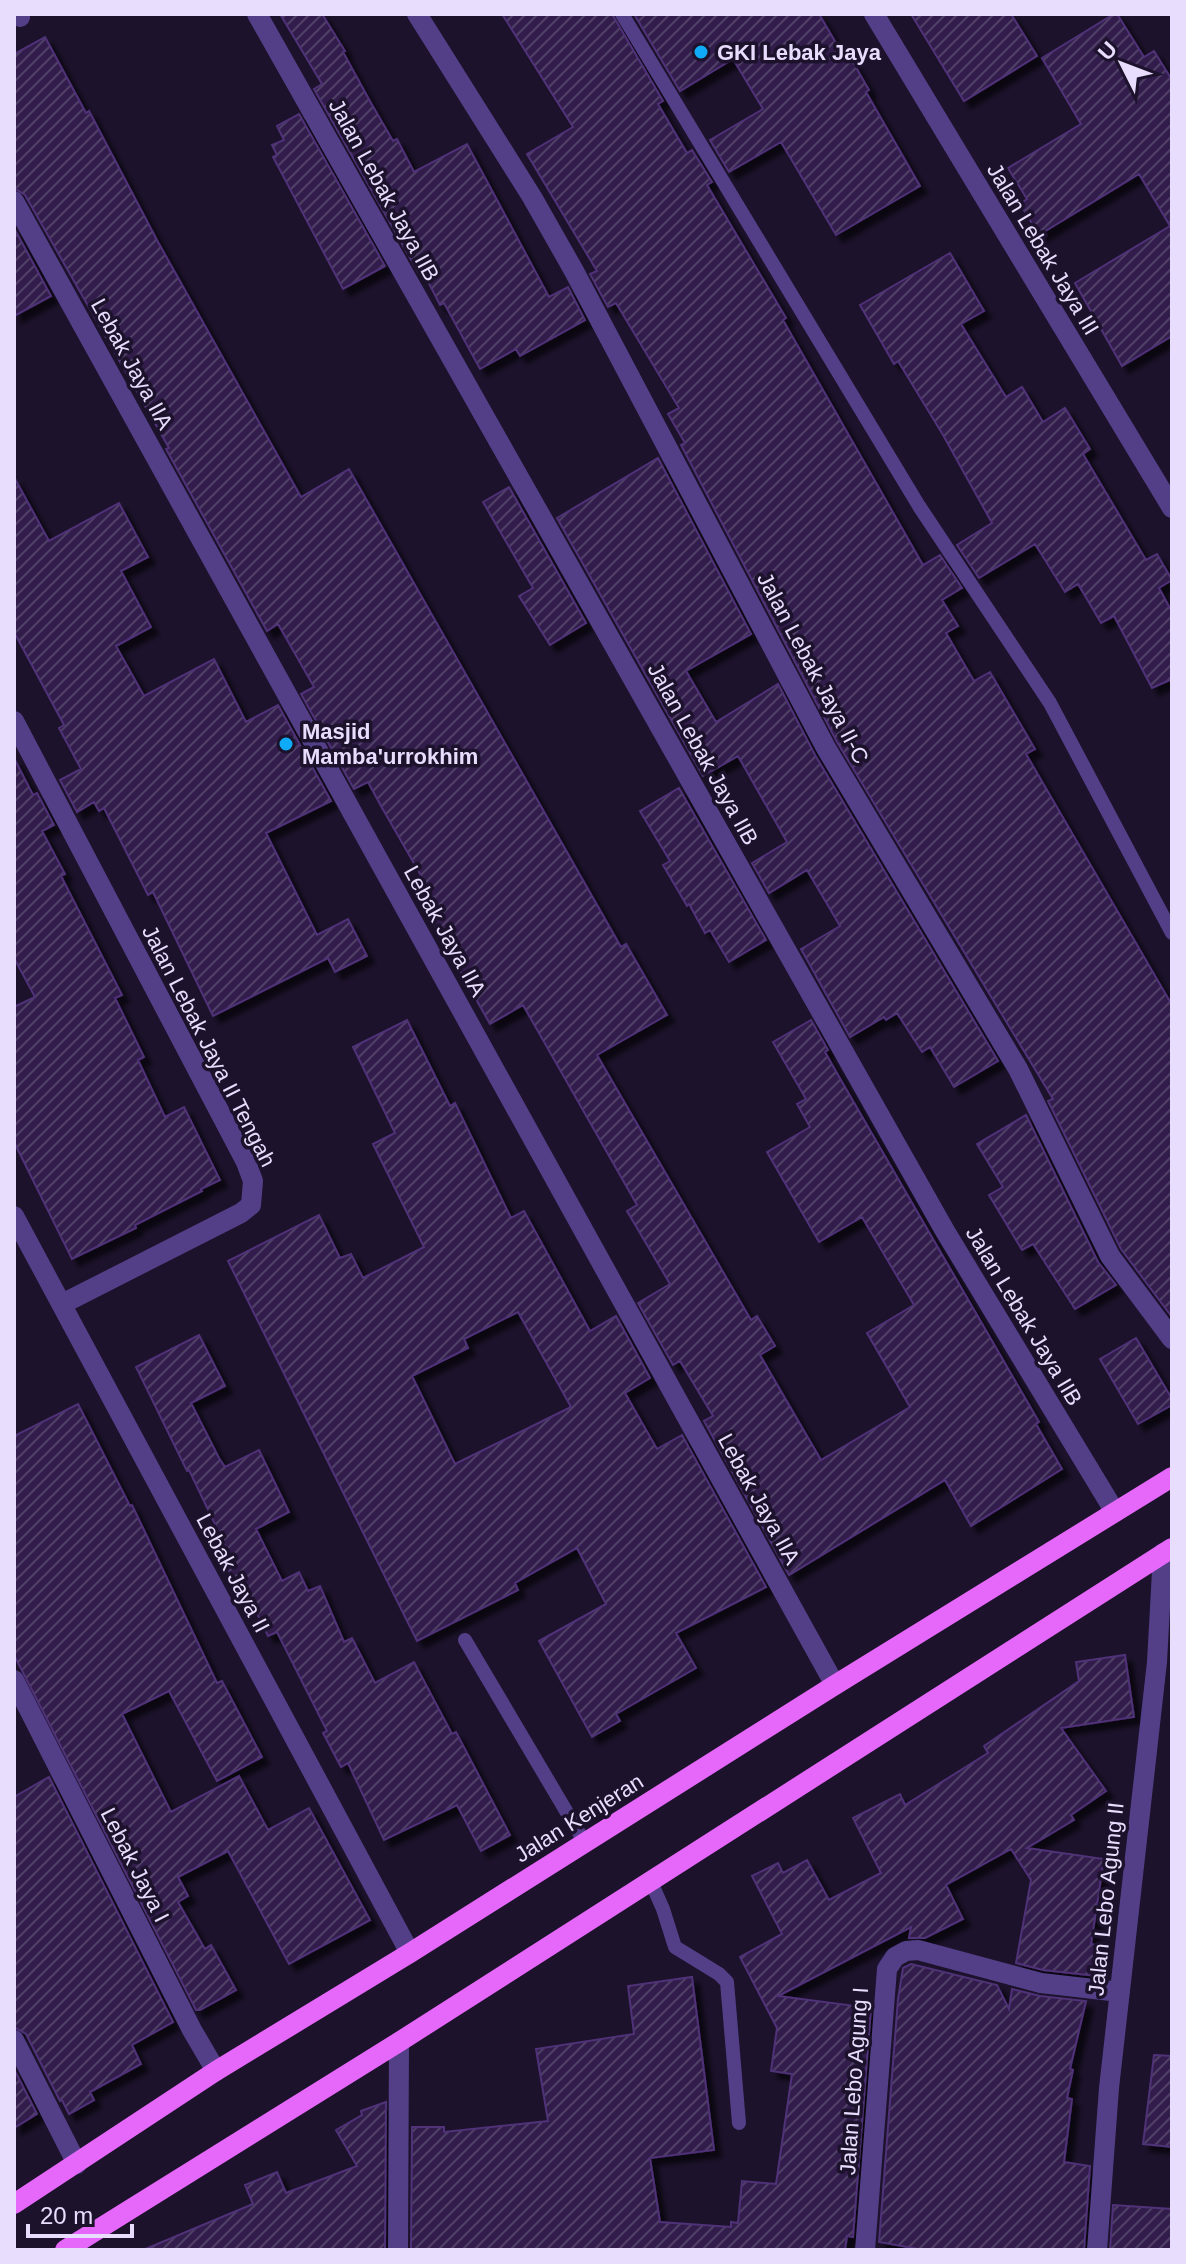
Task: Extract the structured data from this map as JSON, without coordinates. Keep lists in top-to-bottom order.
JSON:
{
  "streets": {
    "main road": ["Jalan Kenjeran"],
    "street": [
      "Jalan Lebak Jaya IIB",
      "Jalan Lebak Jaya III",
      "Lebak Jaya IIA",
      "Jalan Lebak Jaya II-C",
      "Jalan Lebak Jaya II Tengah",
      "Lebak Jaya II",
      "Lebak Jaya I",
      "Jalan Lebo Agung II",
      "Jalan Lebo Agung I"
    ]
  },
  "crossings": [
    ["Jalan Lebak Jaya IIB", "Jalan Kenjeran"],
    ["Lebak Jaya IIA", "Jalan Kenjeran"],
    ["Jalan Lebak Jaya II Tengah", "Lebak Jaya II"],
    ["Lebak Jaya II", "Jalan Kenjeran"],
    ["Jalan Kenjeran", "Lebak Jaya I"],
    ["Jalan Lebo Agung II", "Jalan Lebo Agung I"]
  ],
  "places": ["GKI Lebak Jaya", "Masjid Mamba'urrokhim"],
  "scale_bar": "20 m",
  "north": "top left"
}
